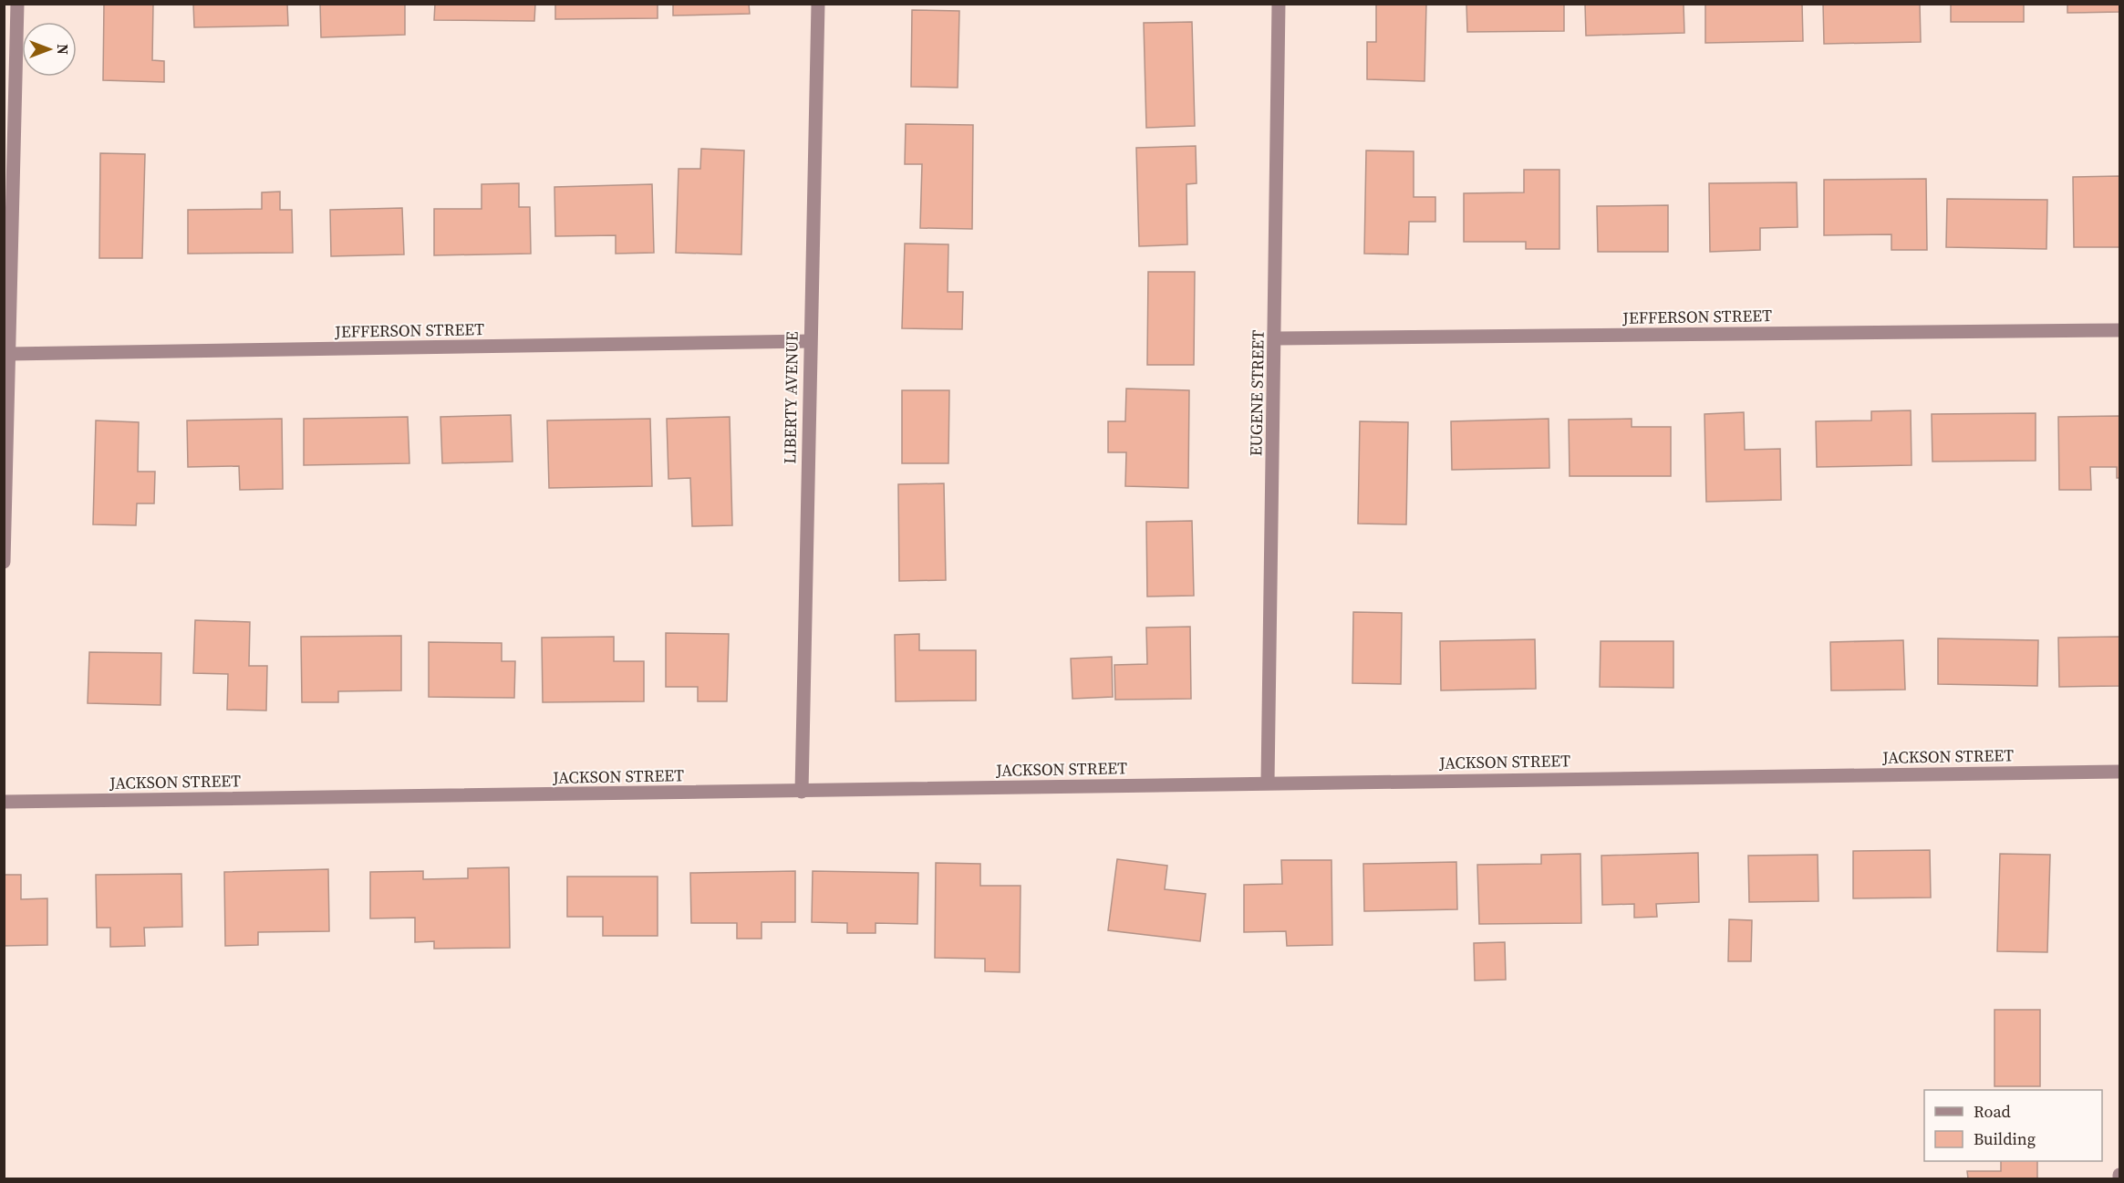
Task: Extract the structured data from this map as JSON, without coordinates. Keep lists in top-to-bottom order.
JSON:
{
  "streets": {
    "street": [
      "JEFFERSON STREET",
      "EUGENE STREET",
      "LIBERTY AVENUE",
      "JACKSON STREET"
    ]
  },
  "crossings": [
    ["JEFFERSON STREET", "EUGENE STREET"],
    ["JEFFERSON STREET", "LIBERTY AVENUE"],
    ["EUGENE STREET", "JACKSON STREET"],
    ["LIBERTY AVENUE", "JACKSON STREET"]
  ],
  "legend": ["Road", "Building"],
  "north": "right"
}
